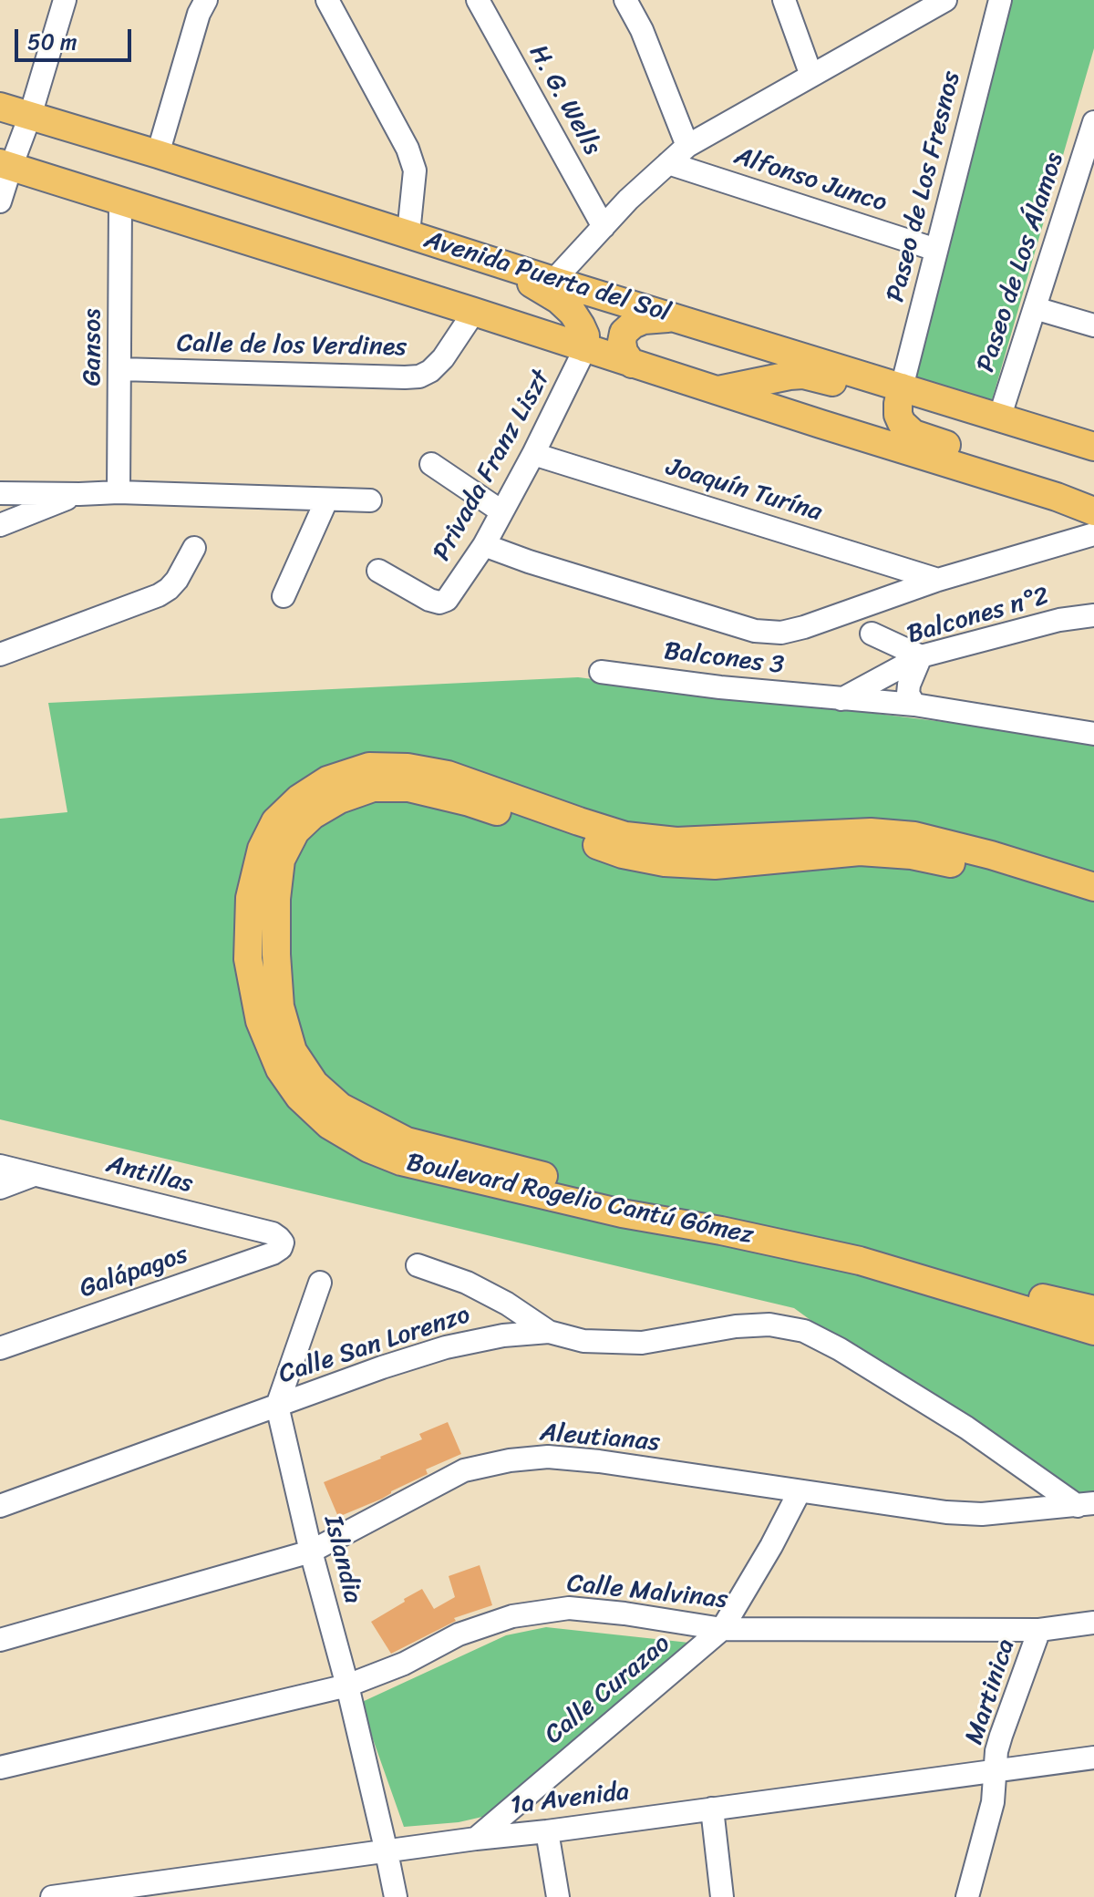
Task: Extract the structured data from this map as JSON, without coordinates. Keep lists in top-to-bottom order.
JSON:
{
  "streets": {
    "main road": ["Avenida Puerta del Sol", "Boulevard Rogelio Cantú Gómez"],
    "street": [
      "H. G. Wells",
      "Alfonso Junco",
      "Paseo de Los Fresnos",
      "Paseo de Los Álamos",
      "Calle de los Verdines",
      "Gansos",
      "Privada Franz Liszt",
      "Joaquín Turína",
      "Balcones n°2",
      "Balcones 3",
      "Antillas",
      "Galápagos",
      "Calle San Lorenzo",
      "Aleutianas",
      "Islandia",
      "Calle Malvinas",
      "Calle Curazao",
      "Martinica",
      "1a Avenida"
    ]
  },
  "crossings": [
    ["Alfonso Junco", "Paseo de Los Fresnos"],
    ["Paseo de Los Fresnos", "Avenida Puerta del Sol"],
    ["Calle de los Verdines", "Gansos"],
    ["Privada Franz Liszt", "Joaquín Turína"],
    ["Balcones n°2", "Balcones 3"],
    ["Antillas", "Galápagos"],
    ["Calle San Lorenzo", "Aleutianas"],
    ["Calle San Lorenzo", "Islandia"],
    ["Aleutianas", "Islandia"],
    ["Aleutianas", "Calle Curazao"],
    ["Islandia", "Calle Malvinas"],
    ["Islandia", "1a Avenida"],
    ["Calle Malvinas", "Calle Curazao"],
    ["Calle Malvinas", "Martinica"],
    ["Calle Curazao", "1a Avenida"],
    ["Martinica", "1a Avenida"]
  ],
  "scale_bar": "50 m"
}
